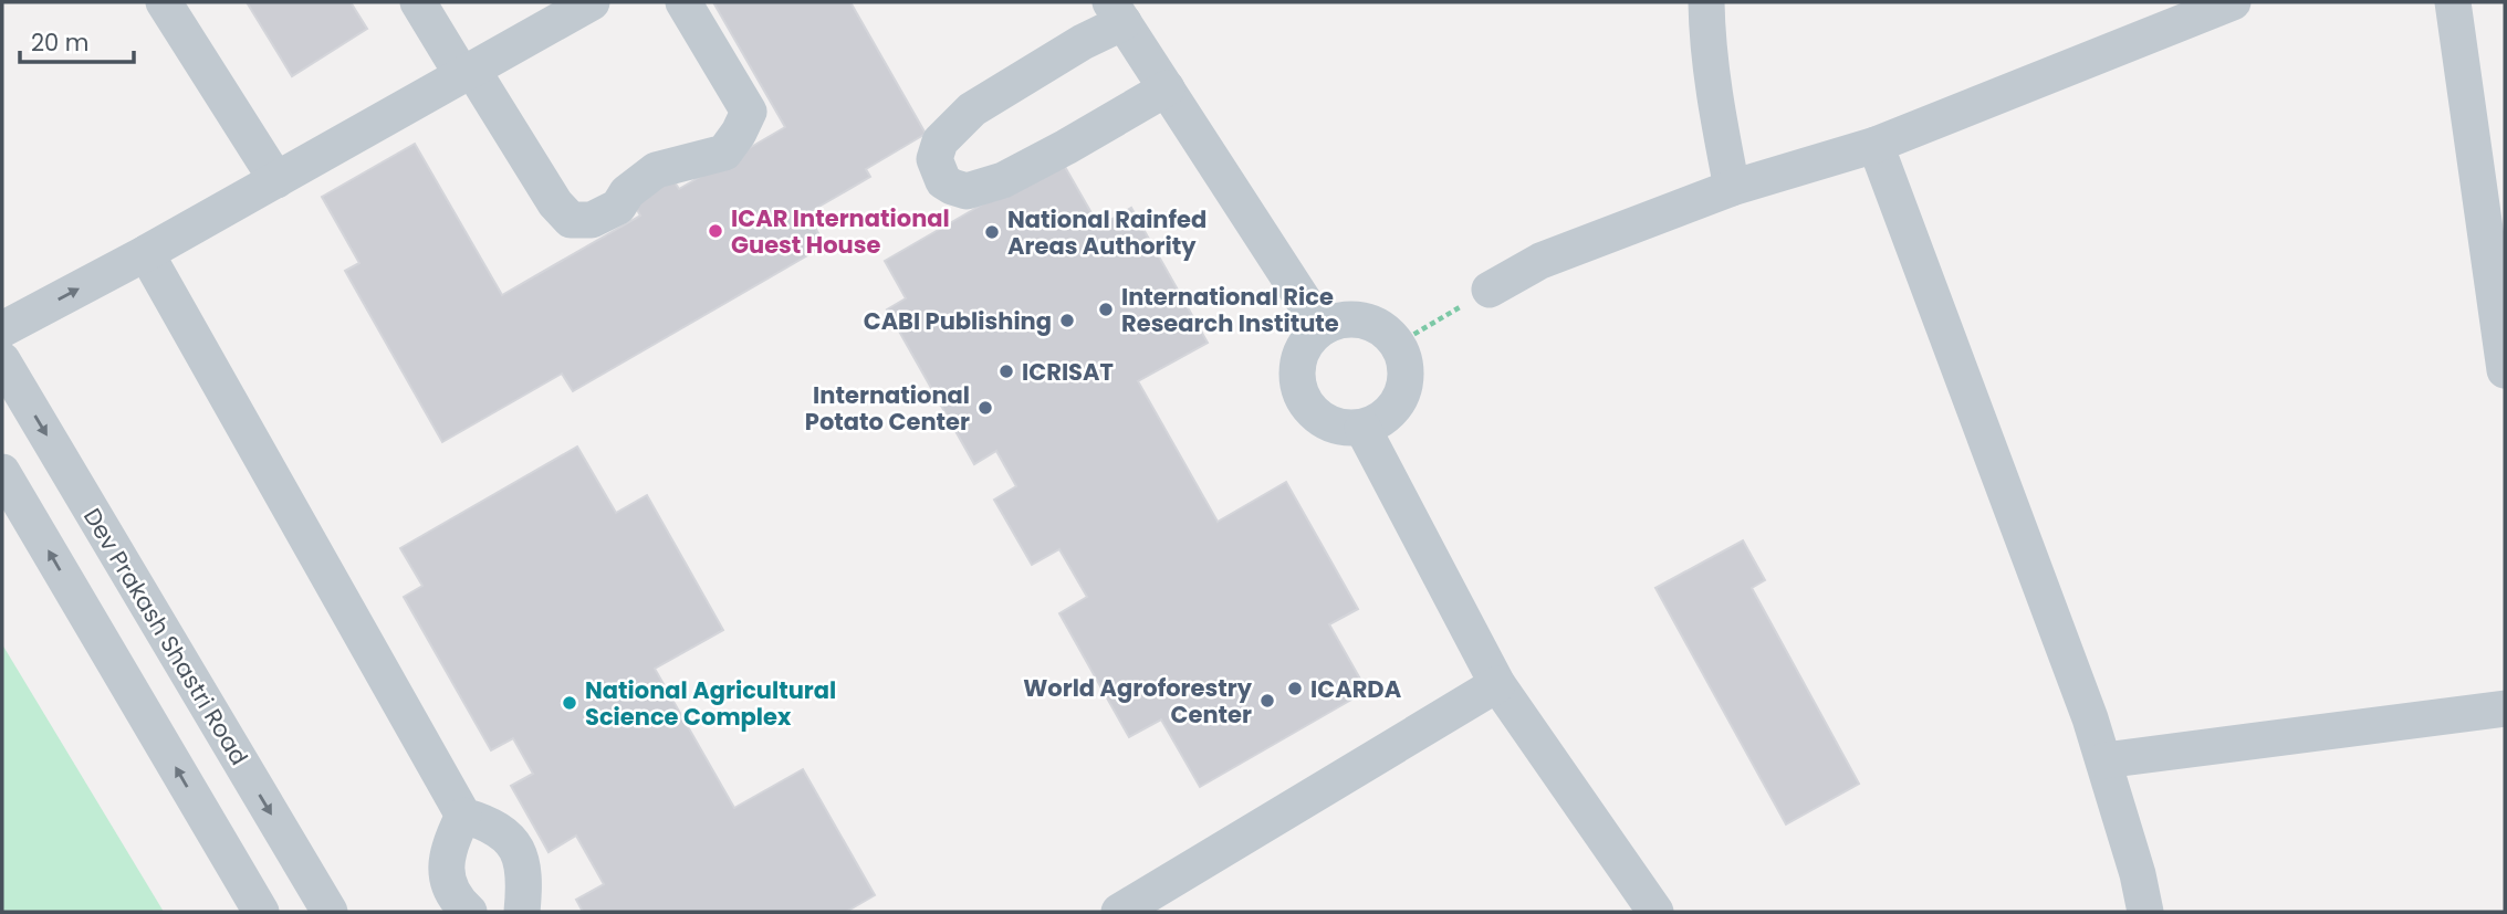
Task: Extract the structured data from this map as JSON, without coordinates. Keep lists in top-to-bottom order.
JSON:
{
  "streets": {
    "street": ["Dev Prakash Shastri Road"]
  },
  "places": [
    "ICAR International Guest House",
    "National Rainfed Areas Authority",
    "International Rice Research Institute",
    "CABI Publishing",
    "ICRISAT",
    "International Potato Center",
    "ICARDA",
    "World Agroforestry Center",
    "National Agricultural Science Complex"
  ],
  "scale_bar": "20 m"
}
